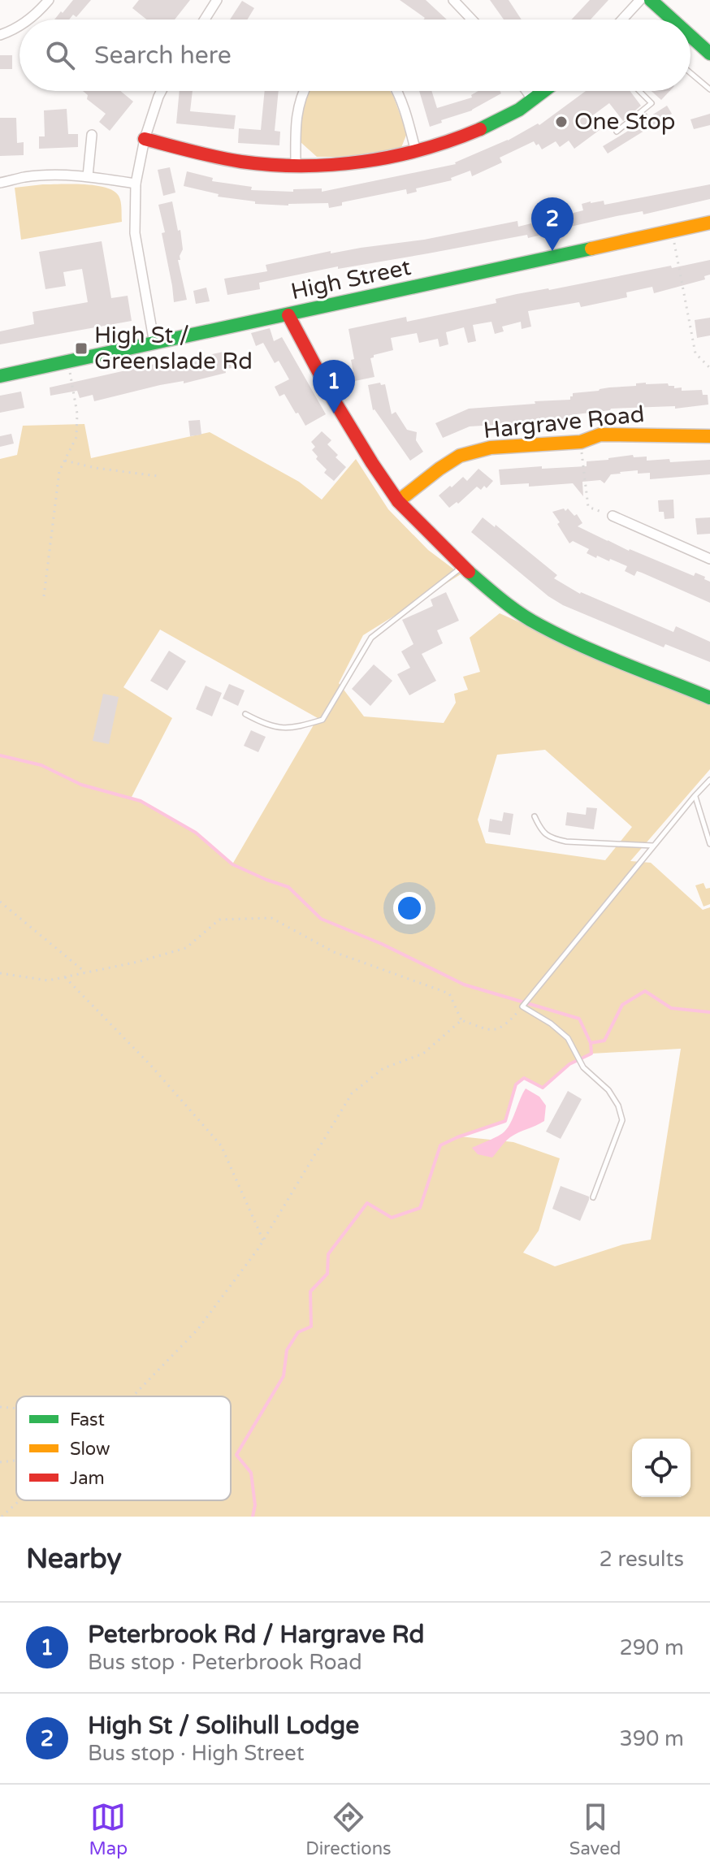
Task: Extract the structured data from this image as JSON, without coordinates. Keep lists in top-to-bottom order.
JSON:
{
  "streets": {
    "street": ["High Street", "Hargrave Road"]
  },
  "places": {
    "other": ["One Stop"],
    "transit": ["High St / Greenslade Rd"]
  },
  "legend": ["Fast", "Slow", "Jam"],
  "page": {
    "search": "Search here",
    "pins": ["2", "1"],
    "heading": ["Nearby", "2 results"],
    "list": [
      {
        "mark": "1",
        "name": "Peterbrook Rd / Hargrave Rd",
        "note": "Bus stop · Peterbrook Road",
        "value": "290 m"
      },
      {
        "mark": "2",
        "name": "High St / Solihull Lodge",
        "note": "Bus stop · High Street",
        "value": "390 m"
      }
    ],
    "nav": ["Map", "Directions", "Saved"]
  }
}
